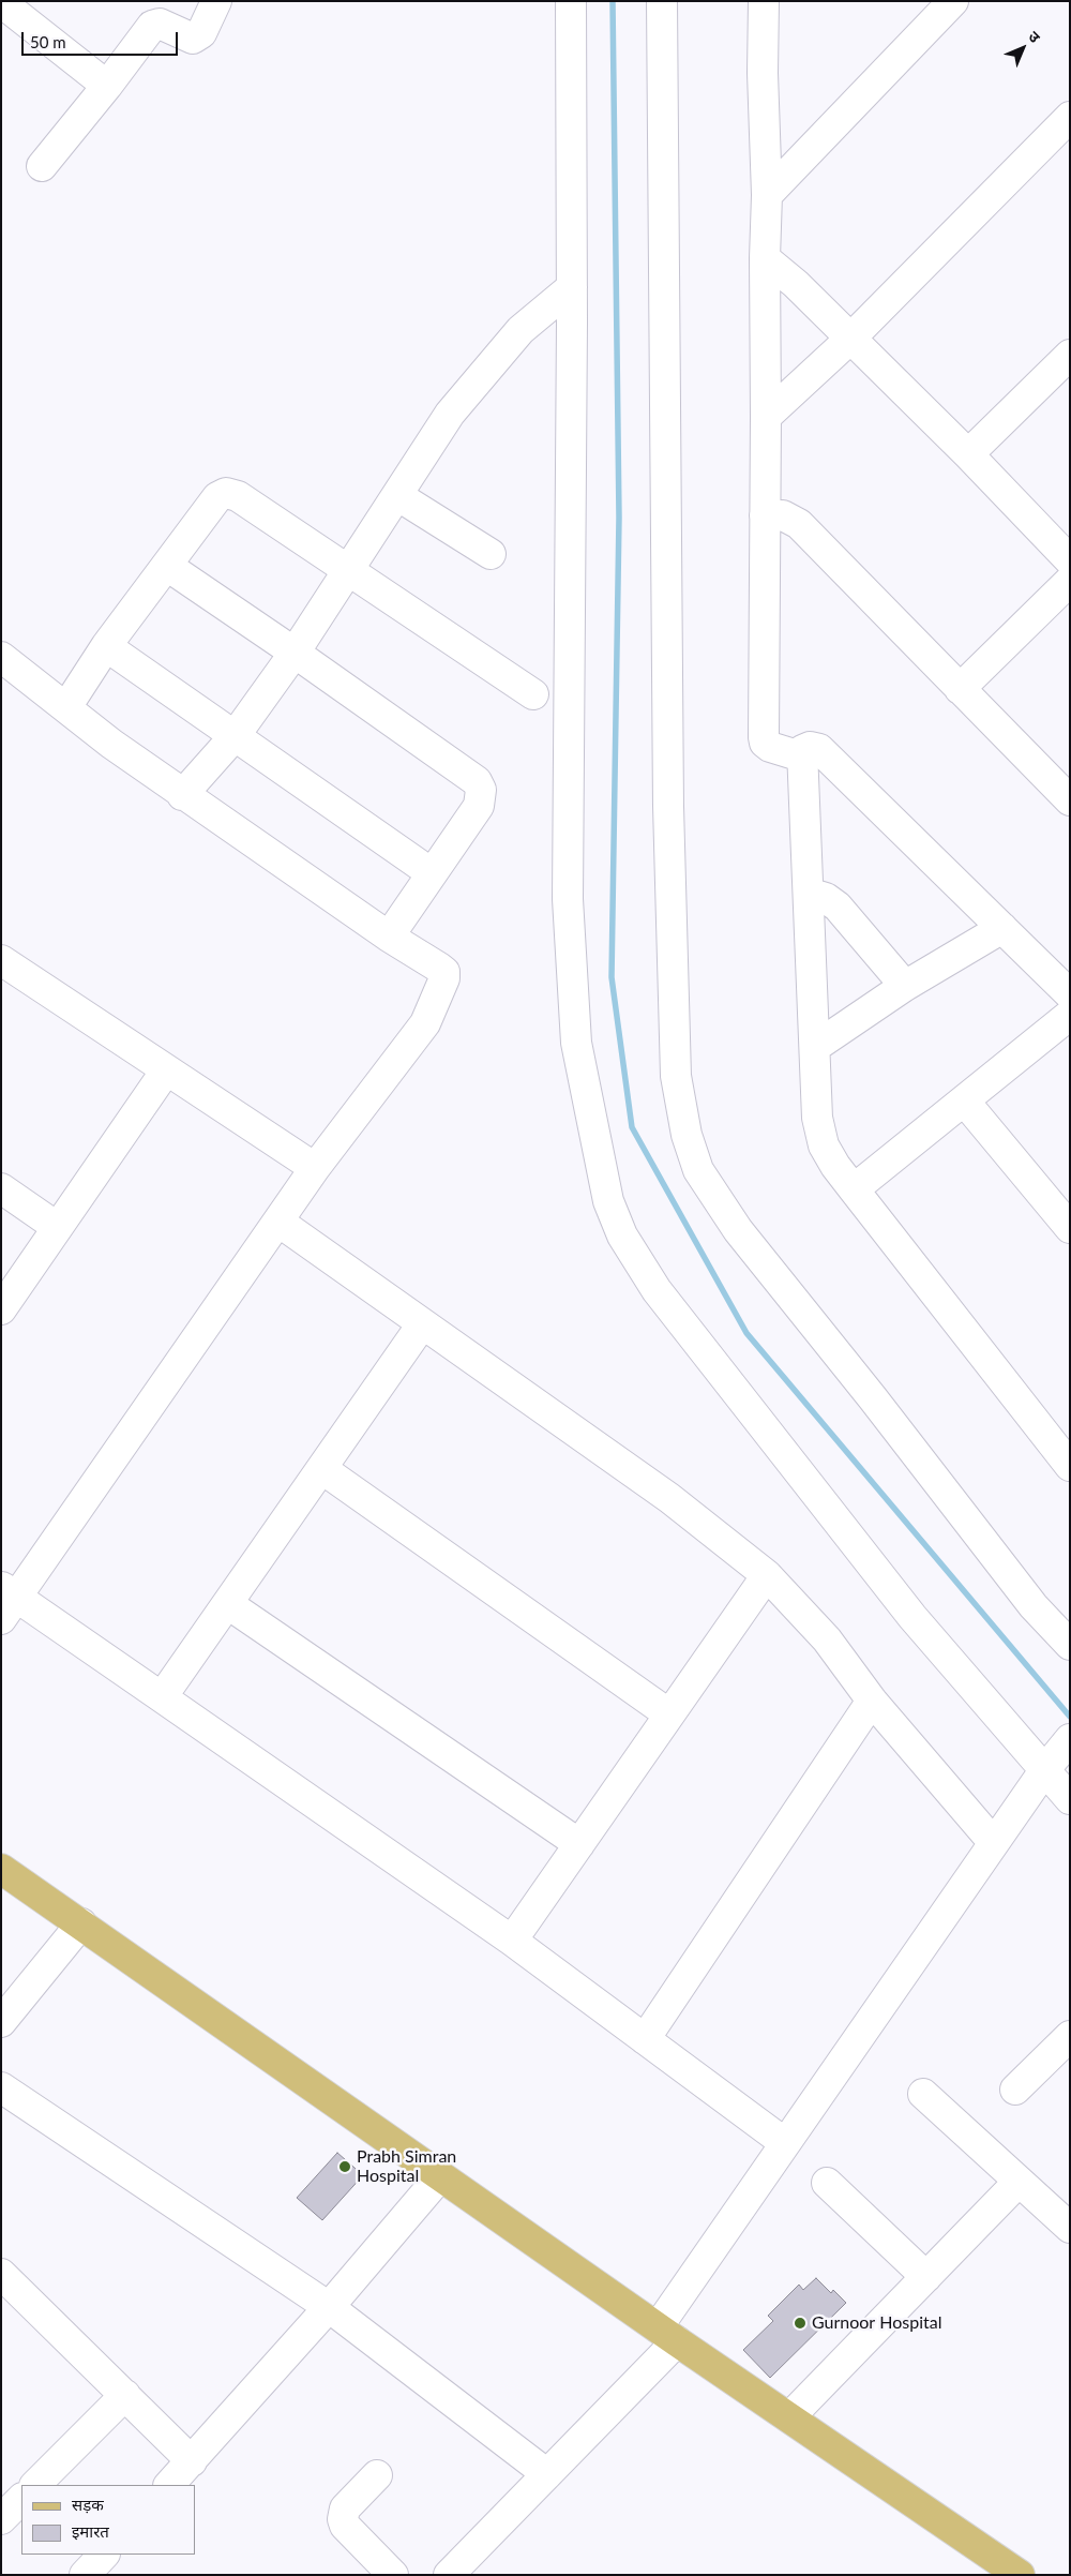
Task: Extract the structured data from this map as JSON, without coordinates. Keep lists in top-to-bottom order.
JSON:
{
  "places": ["Prabh Simran Hospital", "Gurnoor Hospital"],
  "legend": ["सड़क", "इमारत"],
  "scale_bar": "50 m",
  "north": "top right"
}
